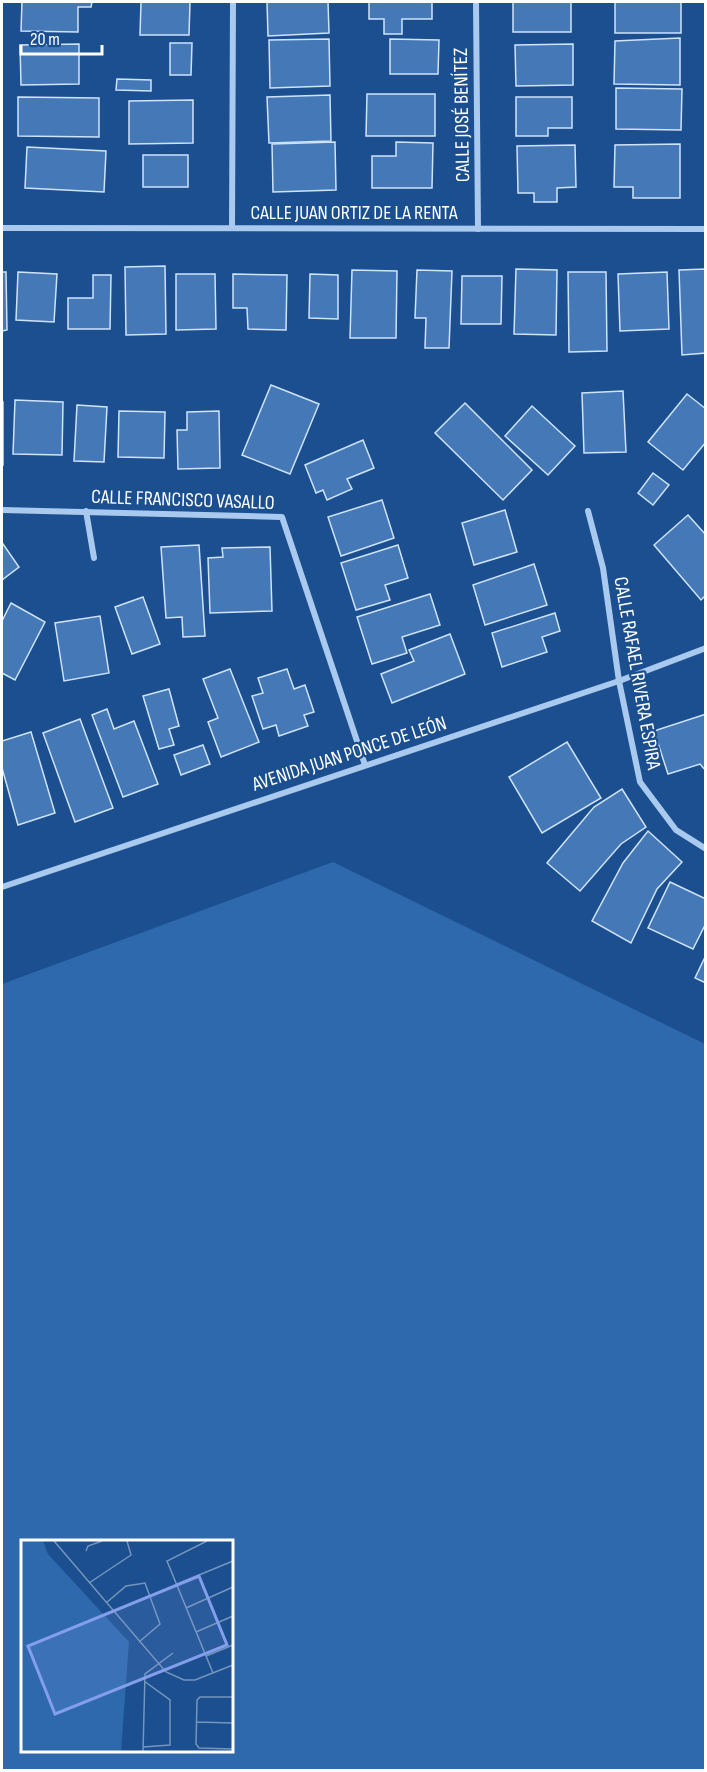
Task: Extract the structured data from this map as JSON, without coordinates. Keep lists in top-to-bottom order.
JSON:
{
  "streets": {
    "street": [
      "CALLE JOSÉ BENÍTEZ",
      "CALLE JUAN ORTIZ DE LA RENTA",
      "CALLE FRANCISCO VASALLO",
      "CALLE RAFAEL RIVERA ESPIRA",
      "AVENIDA JUAN PONCE DE LEÓN"
    ]
  },
  "crossings": [
    ["CALLE JOSÉ BENÍTEZ", "CALLE JUAN ORTIZ DE LA RENTA"],
    ["CALLE FRANCISCO VASALLO", "AVENIDA JUAN PONCE DE LEÓN"],
    ["CALLE RAFAEL RIVERA ESPIRA", "AVENIDA JUAN PONCE DE LEÓN"]
  ],
  "scale_bar": "20 m"
}
